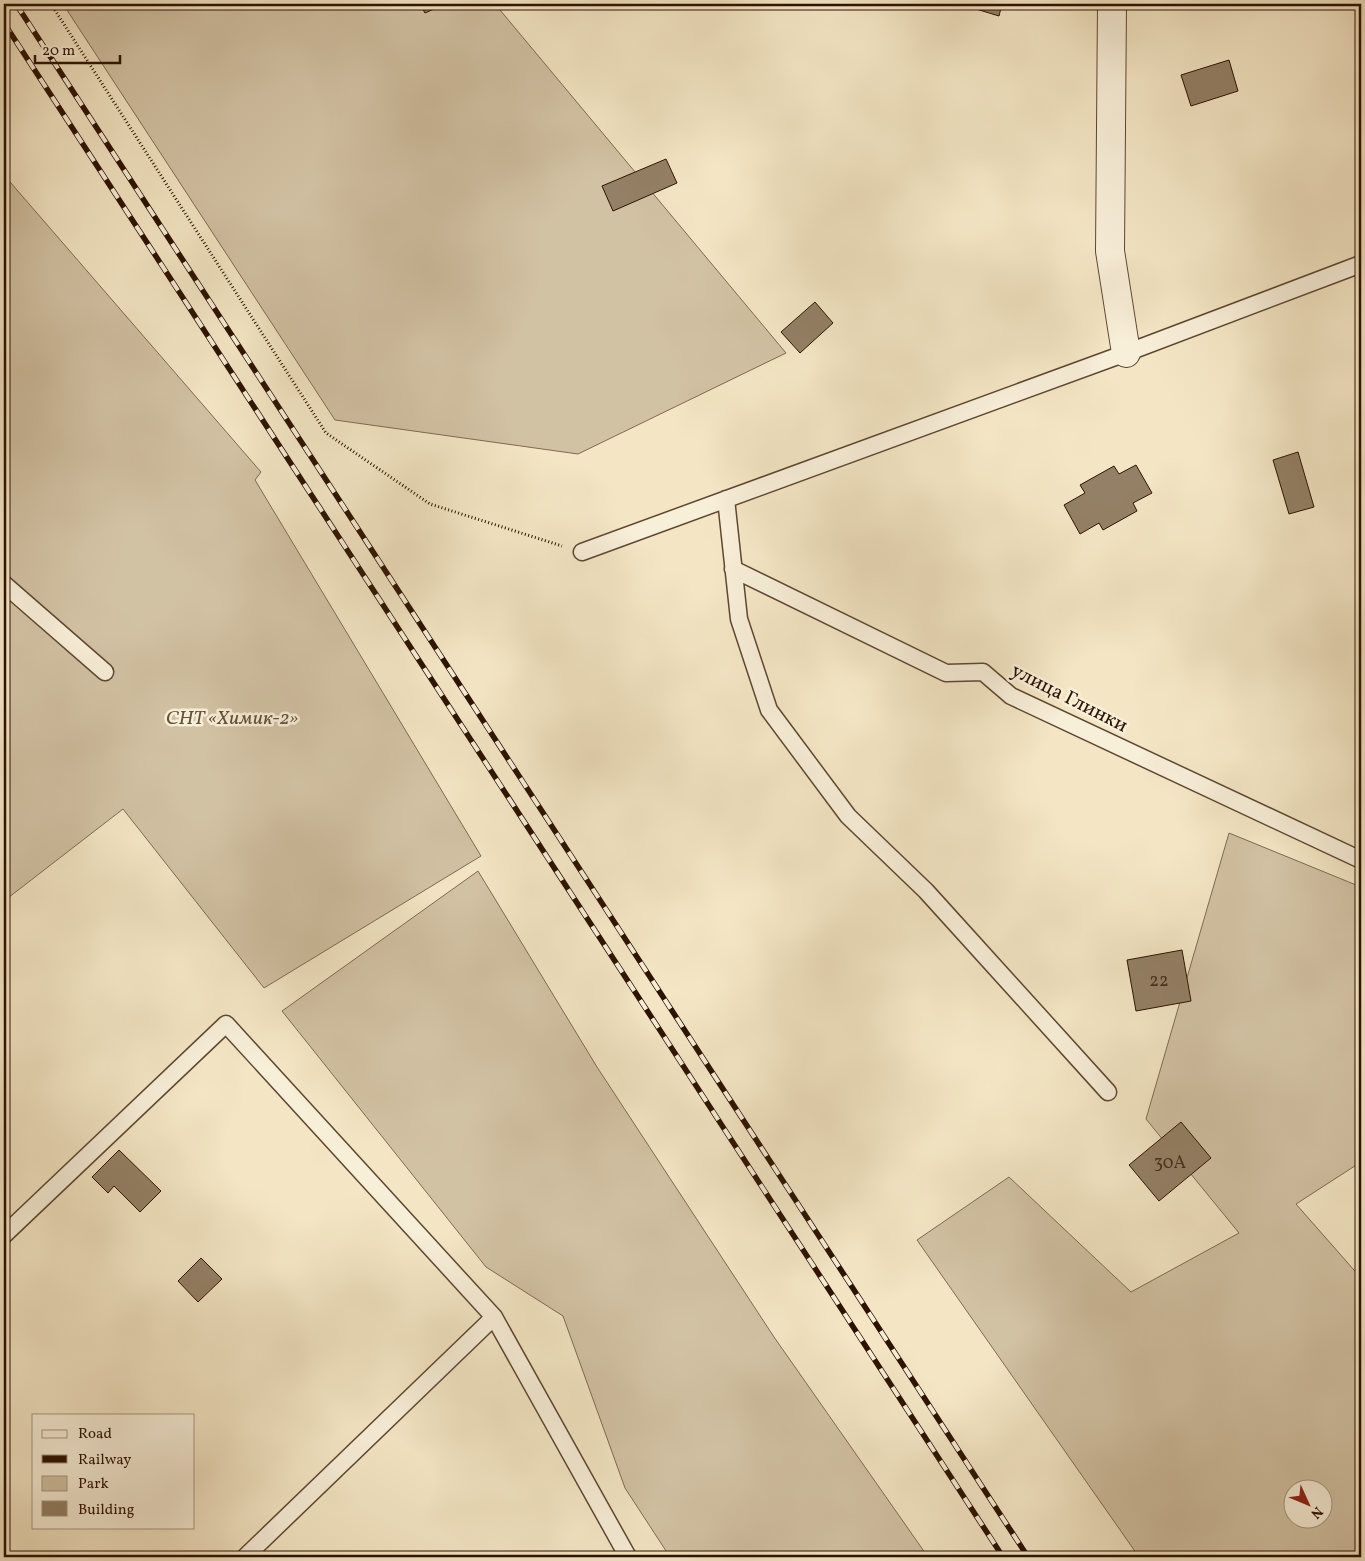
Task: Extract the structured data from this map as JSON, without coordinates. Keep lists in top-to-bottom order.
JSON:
{
  "streets": {
    "lane": ["улица Глинки"]
  },
  "parks": ["СНТ «Химик-2»"],
  "house_numbers": ["22", "30А"],
  "legend": [
    "Road",
    "Railway",
    "Park",
    "Building"
  ],
  "scale_bar": "20 m",
  "north": "bottom right"
}
